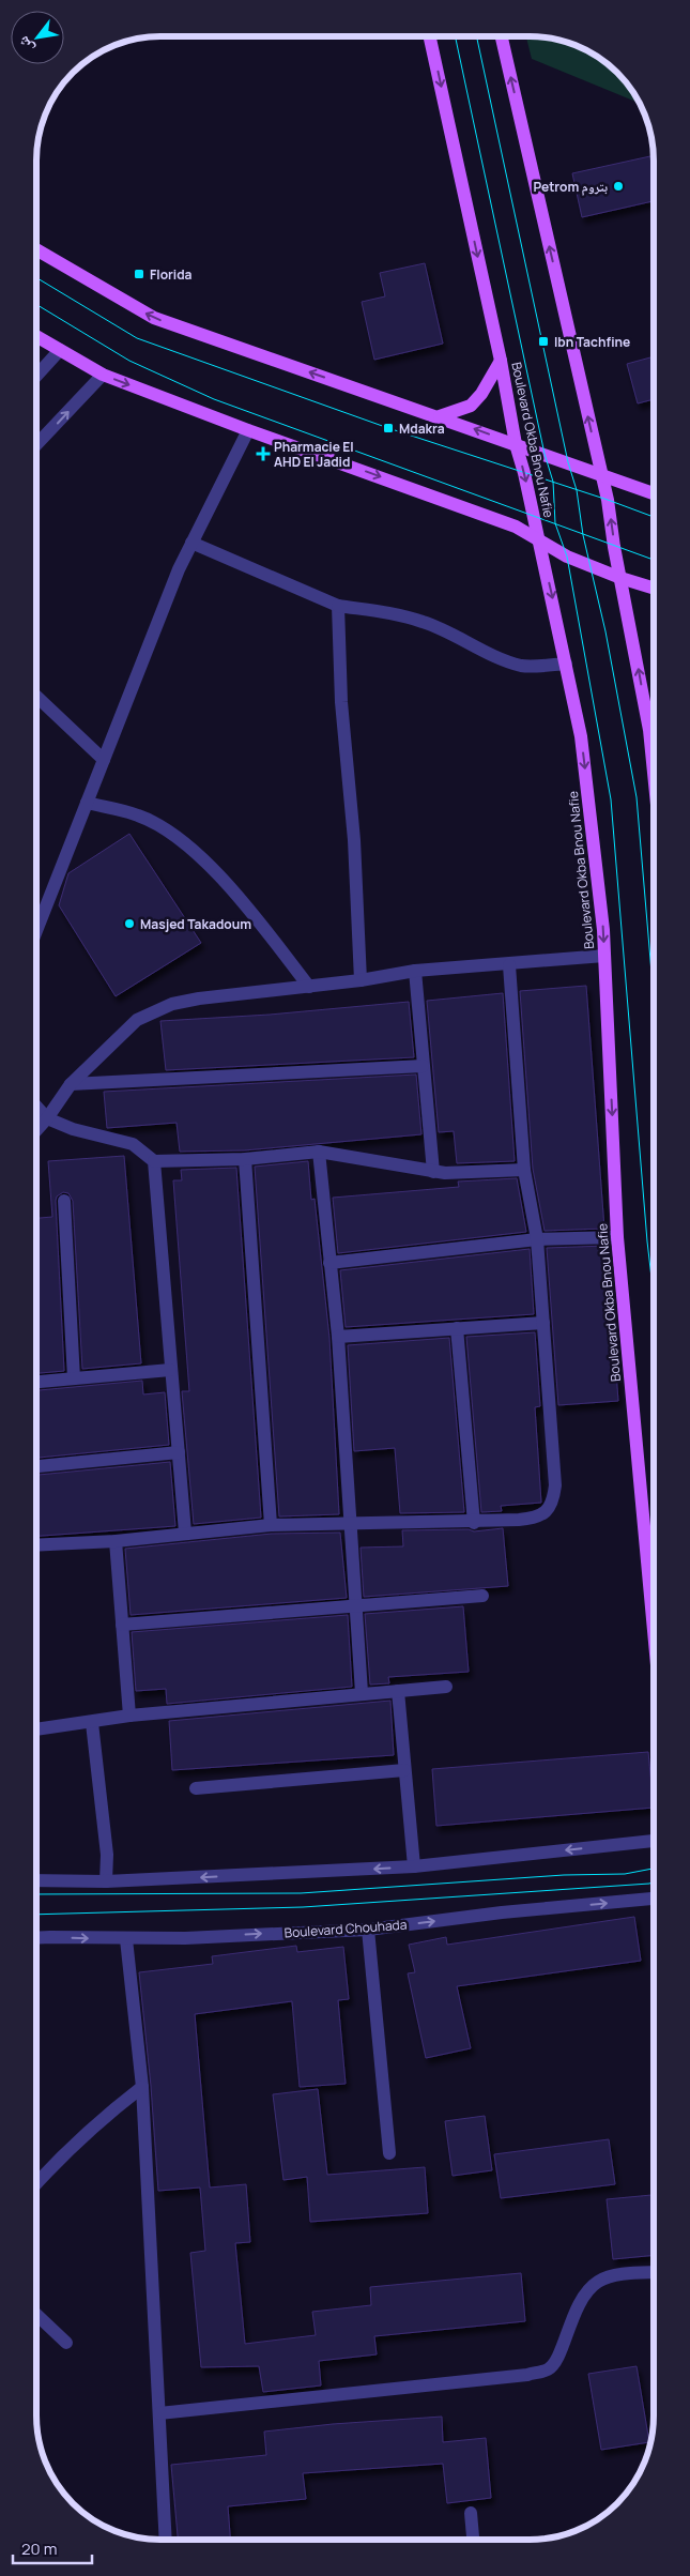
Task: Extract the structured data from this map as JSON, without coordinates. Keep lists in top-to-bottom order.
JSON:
{
  "streets": {
    "main road": ["Boulevard Okba Bnou Nafie"],
    "street": ["Boulevard Chouhada"]
  },
  "places": {
    "other": ["Petrom بتروم", "Masjed Takadoum"],
    "transit": ["Florida", "Ibn Tachfine", "Mdakra"],
    "health": ["Pharmacie El AHD El Jadid"]
  },
  "scale_bar": "20 m",
  "north": "bottom left"
}
